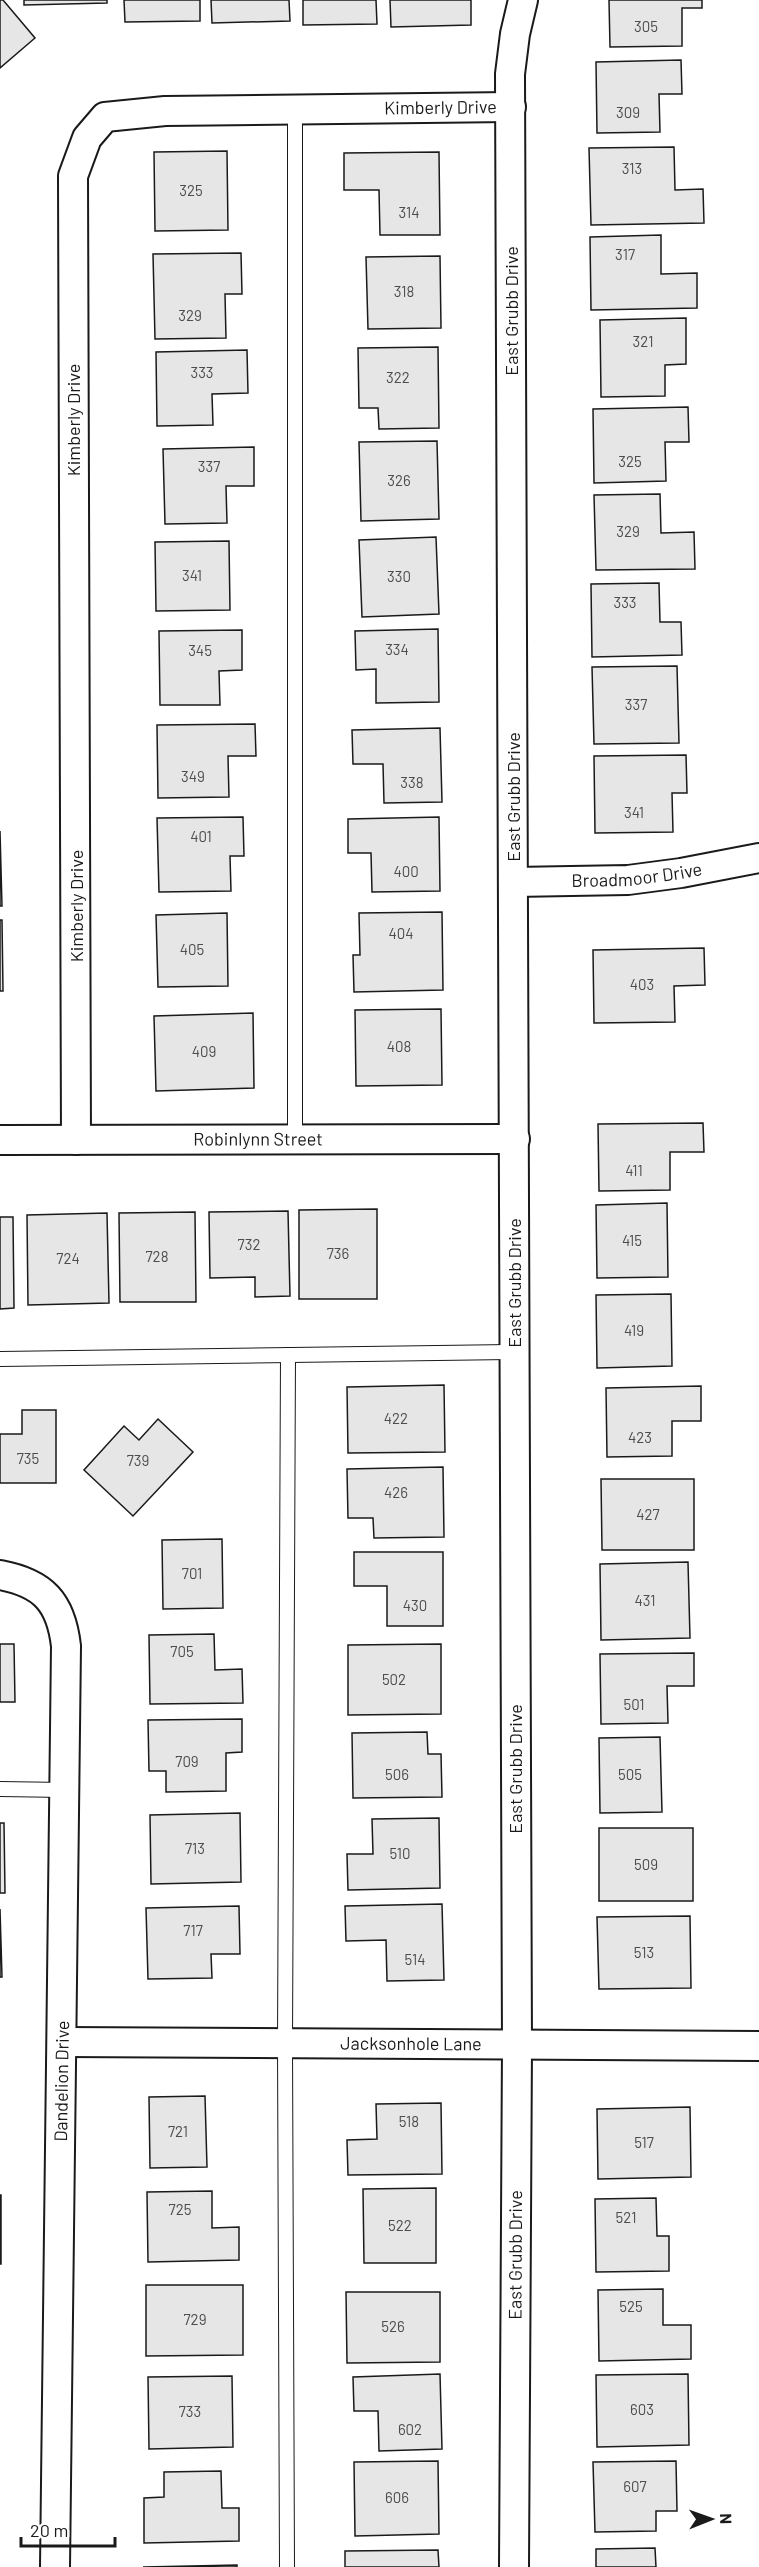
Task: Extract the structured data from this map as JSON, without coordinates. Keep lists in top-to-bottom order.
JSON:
{
  "streets": {
    "street": [
      "Kimberly Drive",
      "East Grubb Drive",
      "Broadmoor Drive",
      "Robinlynn Street",
      "Jacksonhole Lane",
      "Dandelion Drive"
    ]
  },
  "crossings": [
    ["Kimberly Drive", "East Grubb Drive"],
    ["Kimberly Drive", "Robinlynn Street"],
    ["East Grubb Drive", "Broadmoor Drive"],
    ["East Grubb Drive", "Robinlynn Street"],
    ["East Grubb Drive", "Jacksonhole Lane"],
    ["Jacksonhole Lane", "Dandelion Drive"]
  ],
  "house_numbers": [
    "305",
    "309",
    "313",
    "325",
    "314",
    "317",
    "318",
    "329",
    "321",
    "333",
    "322",
    "325",
    "337",
    "326",
    "329",
    "341",
    "330",
    "333",
    "334",
    "345",
    "337",
    "349",
    "338",
    "341",
    "401",
    "400",
    "404",
    "405",
    "403",
    "408",
    "409",
    "411",
    "415",
    "732",
    "736",
    "728",
    "724",
    "419",
    "422",
    "423",
    "735",
    "739",
    "426",
    "427",
    "701",
    "431",
    "430",
    "705",
    "502",
    "501",
    "709",
    "506",
    "505",
    "713",
    "510",
    "509",
    "717",
    "513",
    "514",
    "518",
    "721",
    "517",
    "725",
    "521",
    "522",
    "525",
    "729",
    "526",
    "603",
    "733",
    "602",
    "607",
    "606"
  ],
  "scale_bar": "20 m",
  "north": "right"
}
